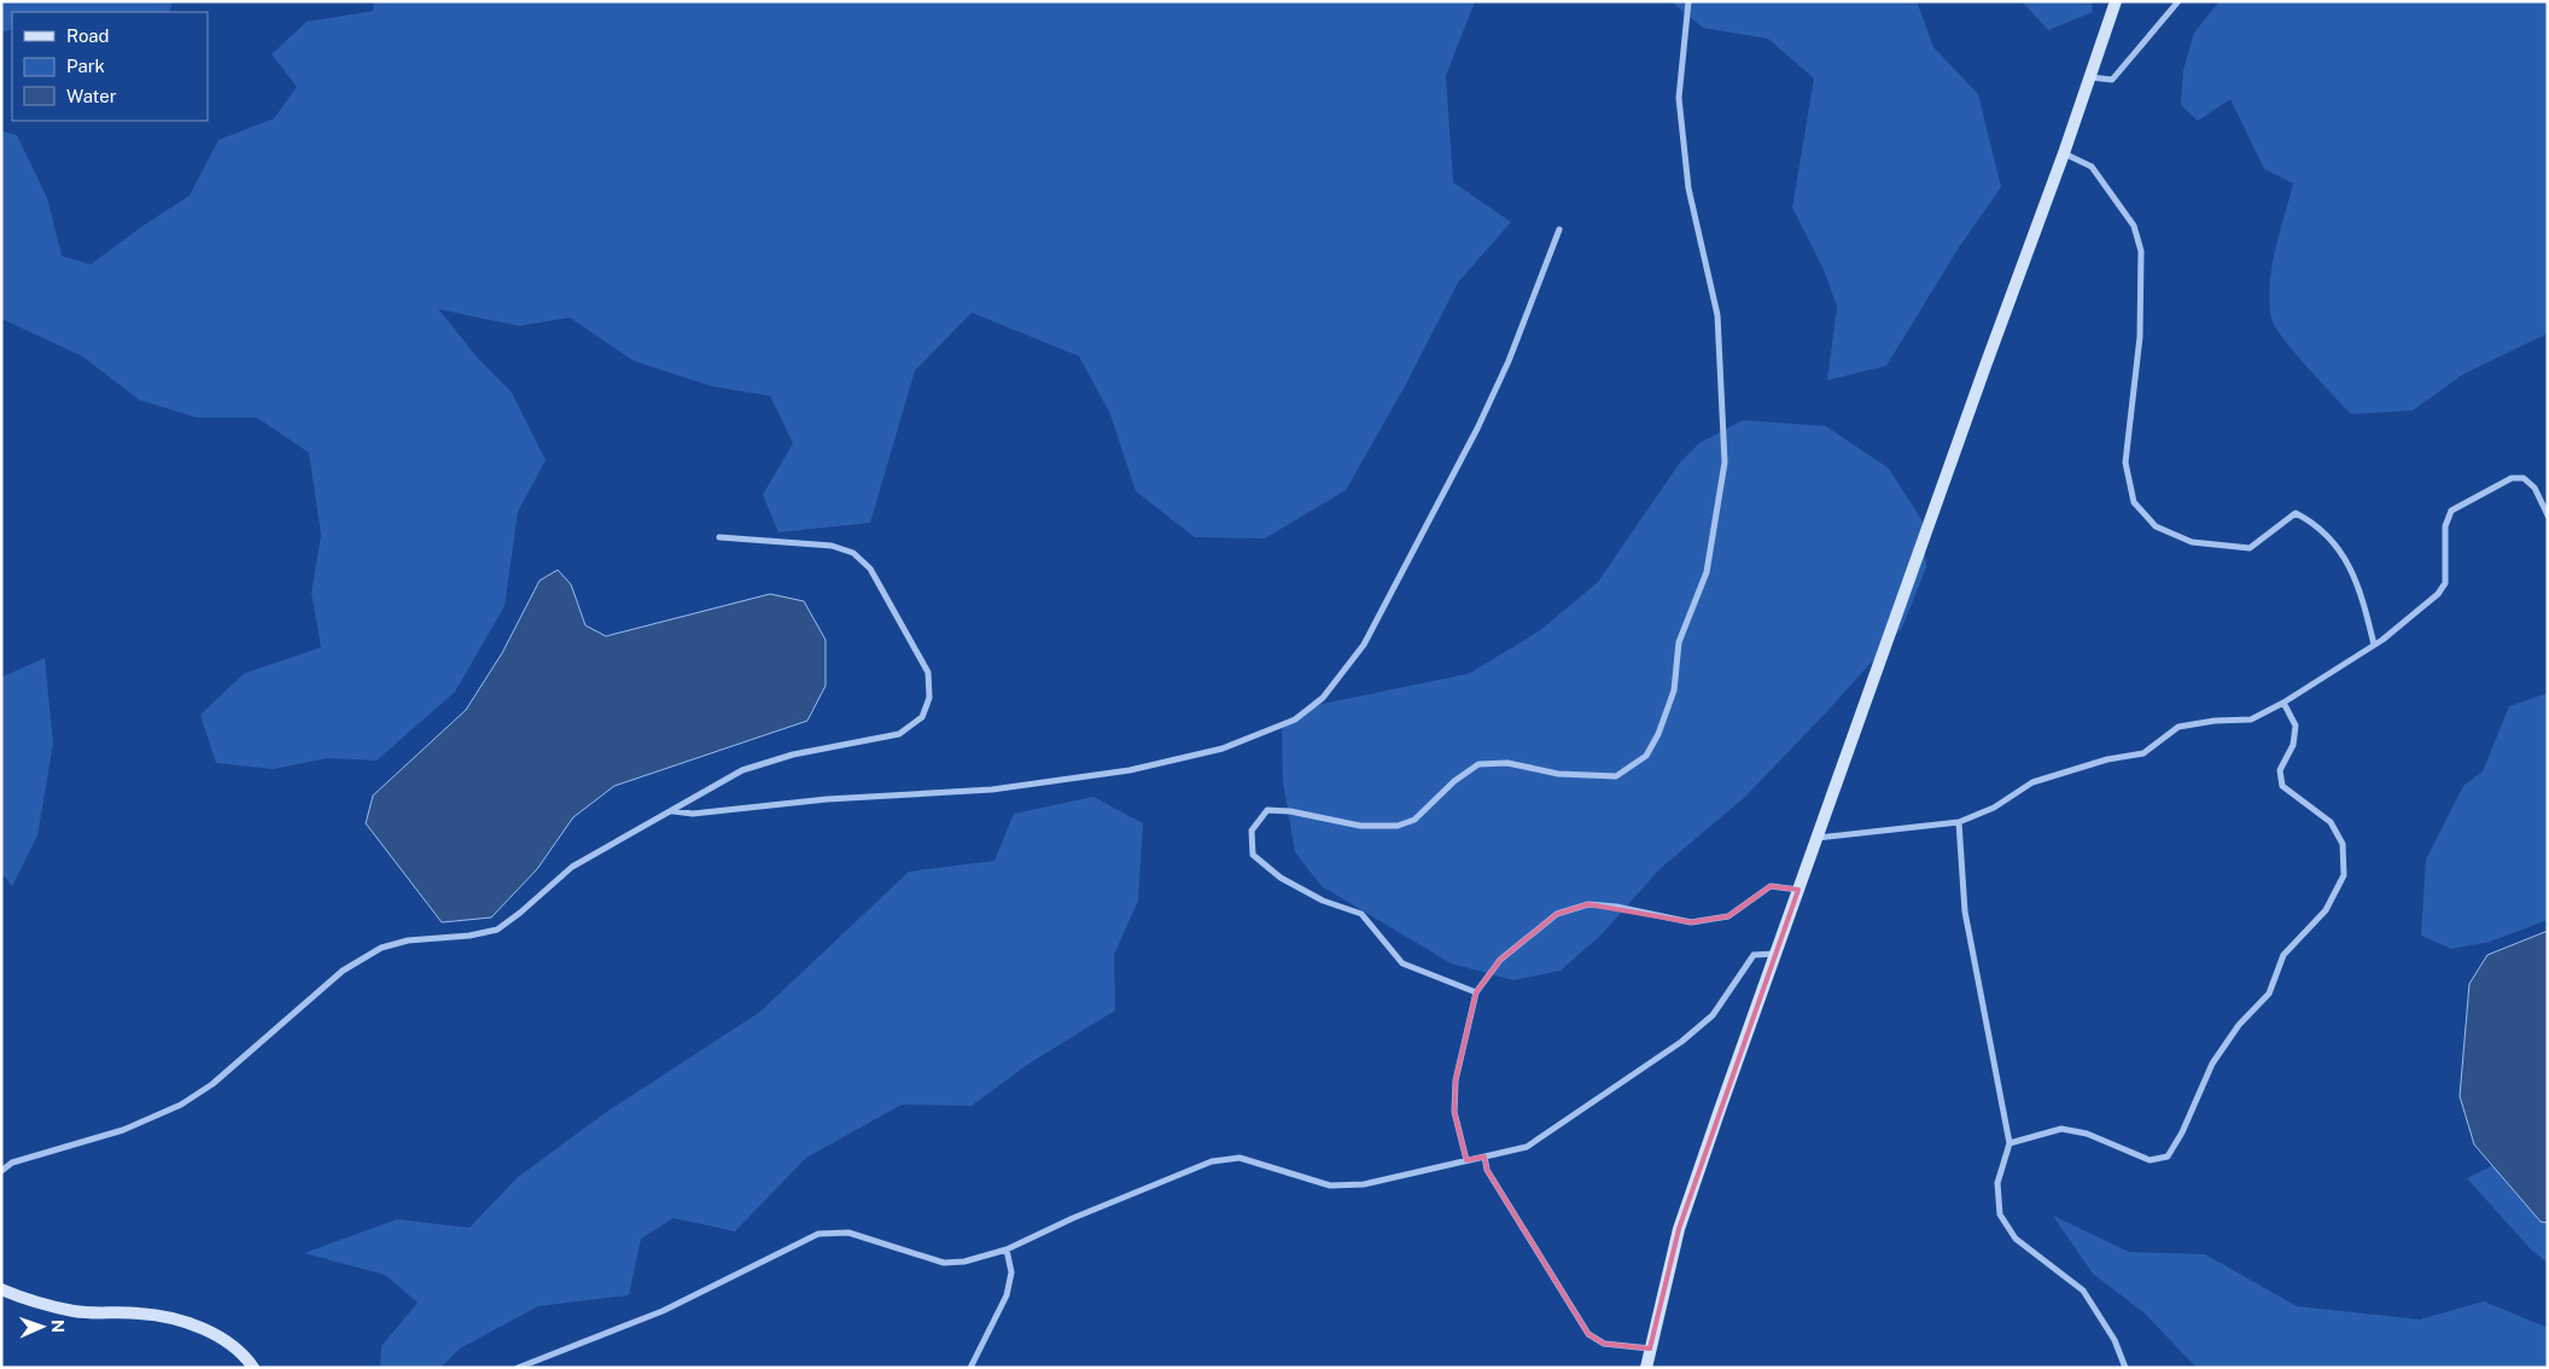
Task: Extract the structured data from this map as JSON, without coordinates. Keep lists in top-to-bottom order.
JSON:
{
  "legend": ["Road", "Park", "Water"],
  "north": "right"
}
